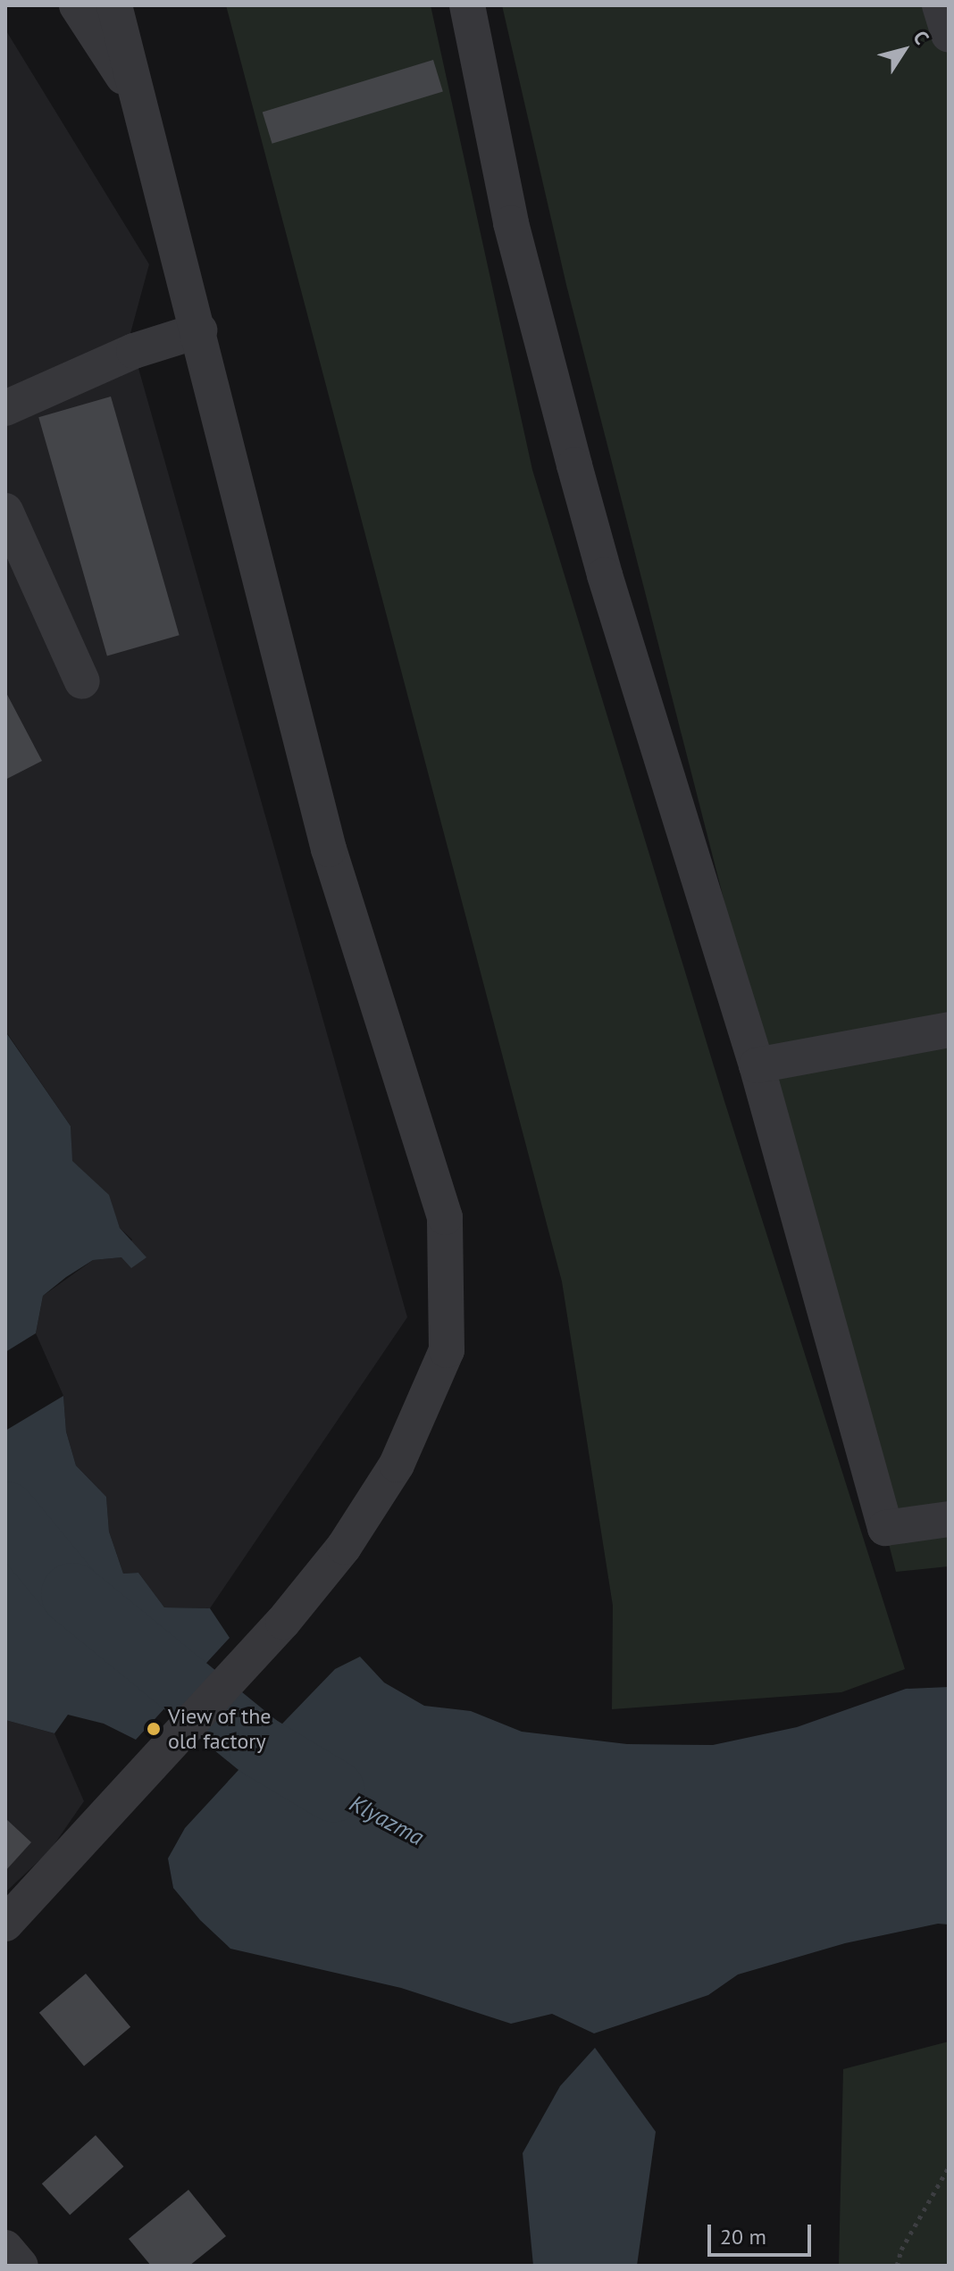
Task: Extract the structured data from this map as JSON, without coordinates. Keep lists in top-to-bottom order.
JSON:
{
  "water": ["Klyazma"],
  "places": ["View of the old factory"],
  "scale_bar": "20 m",
  "north": "top right"
}
